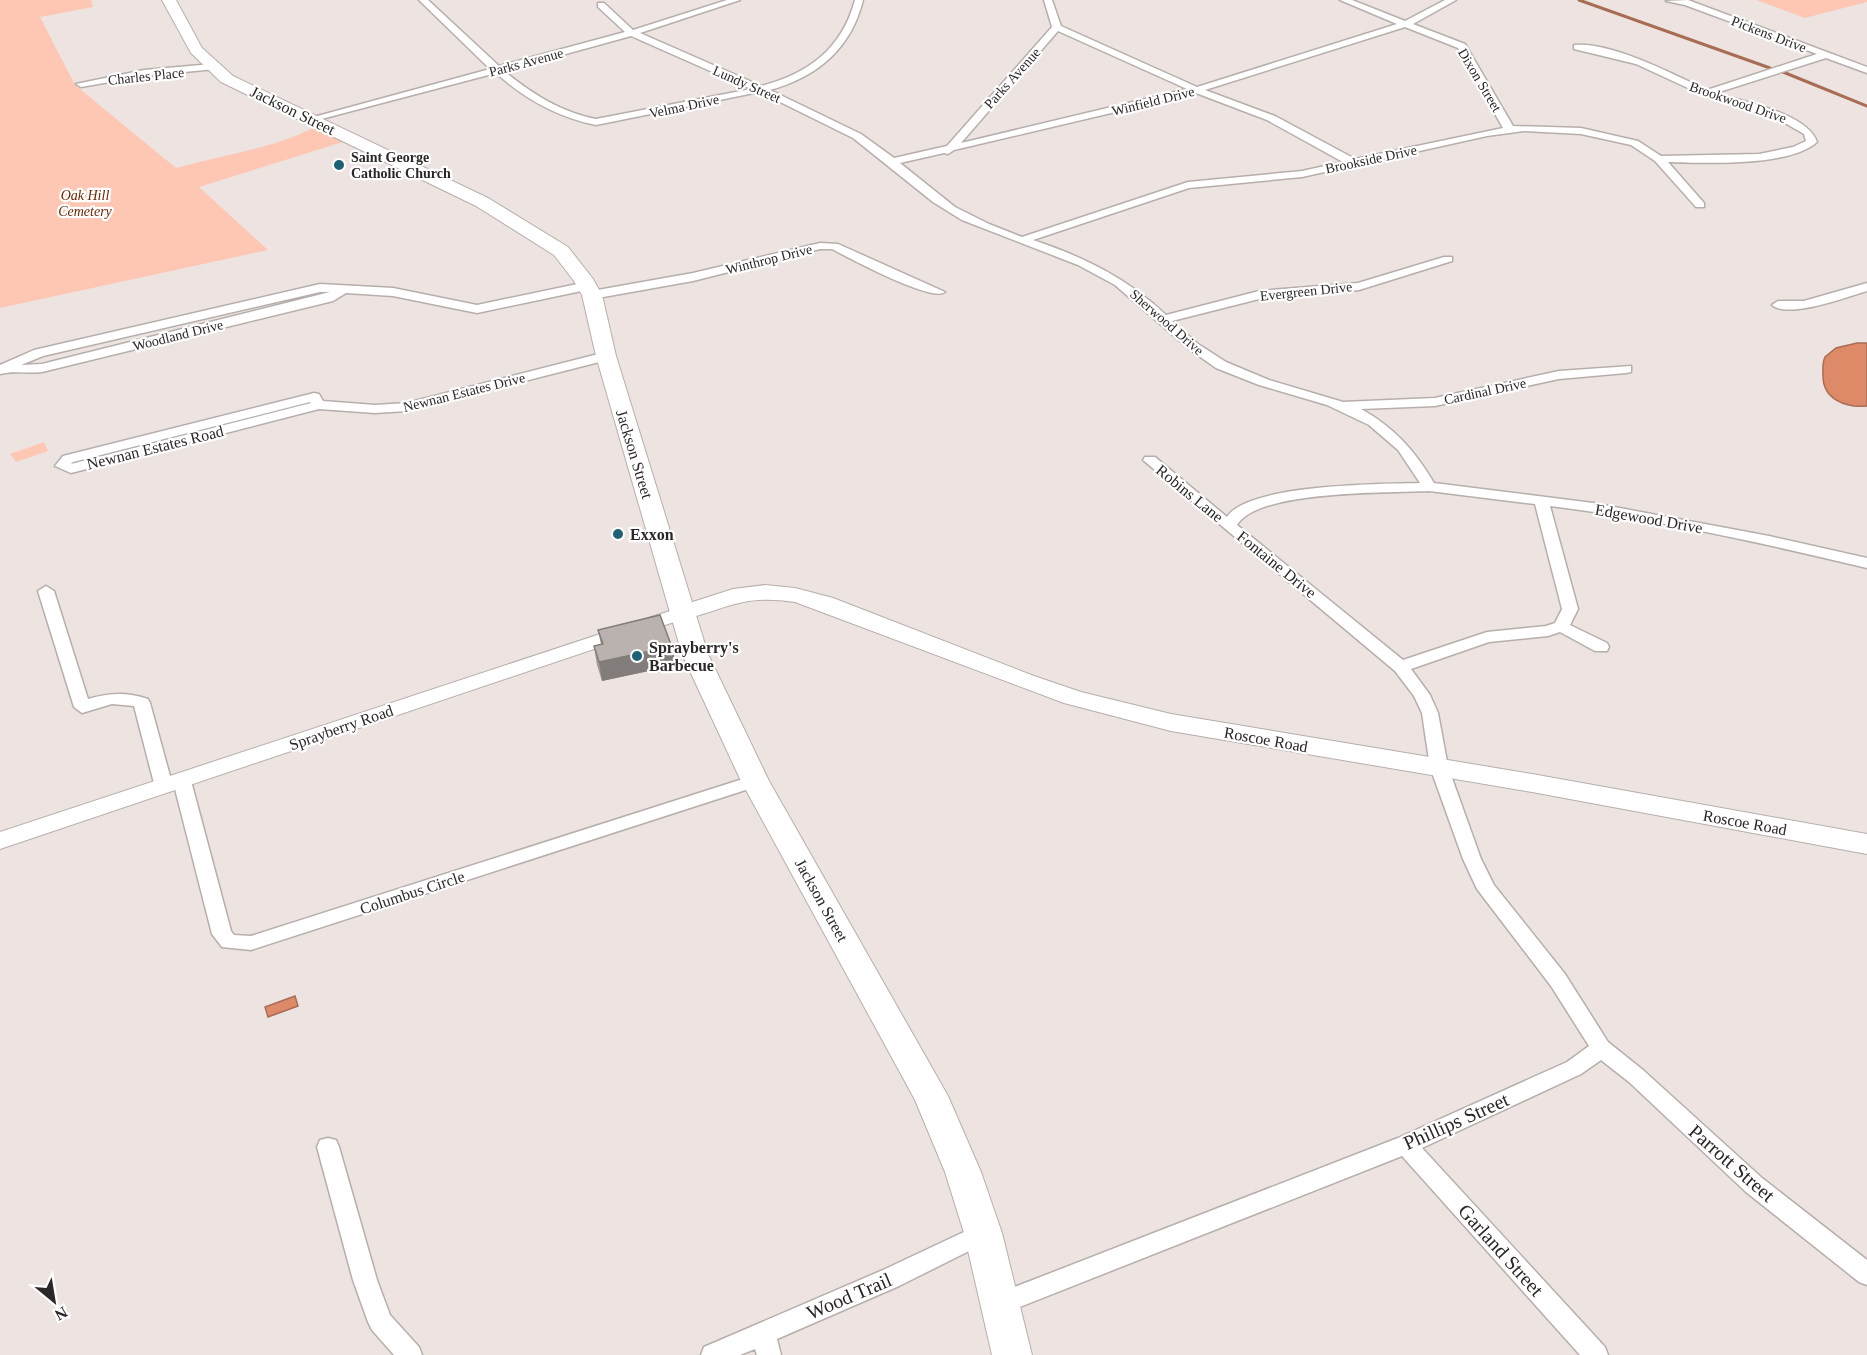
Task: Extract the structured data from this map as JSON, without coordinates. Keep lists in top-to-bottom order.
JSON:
{
  "streets": {
    "main road": ["Jackson Street", "Roscoe Road"],
    "street": [
      "Pickens Drive",
      "Parks Avenue",
      "Charles Place",
      "Dixon Street",
      "Lundy Street",
      "Winfield Drive",
      "Brookwood Drive",
      "Velma Drive",
      "Brookside Drive",
      "Winthrop Drive",
      "Evergreen Drive",
      "Sherwood Drive",
      "Woodland Drive",
      "Cardinal Drive",
      "Newnan Estates Drive",
      "Newnan Estates Road",
      "Robins Lane",
      "Edgewood Drive",
      "Fontaine Drive",
      "Sprayberry Road",
      "Columbus Circle",
      "Phillips Street",
      "Parrott Street",
      "Garland Street",
      "Wood Trail"
    ]
  },
  "crossings": [
    ["Parks Avenue", "Lundy Street"],
    ["Parks Avenue", "Winfield Drive"],
    ["Parks Avenue", "Velma Drive"],
    ["Parks Avenue", "Jackson Street"],
    ["Charles Place", "Jackson Street"],
    ["Dixon Street", "Winfield Drive"],
    ["Dixon Street", "Brookside Drive"],
    ["Lundy Street", "Winfield Drive"],
    ["Lundy Street", "Velma Drive"],
    ["Lundy Street", "Sherwood Drive"],
    ["Winfield Drive", "Sherwood Drive"],
    ["Brookwood Drive", "Brookside Drive"],
    ["Jackson Street", "Winthrop Drive"],
    ["Jackson Street", "Woodland Drive"],
    ["Jackson Street", "Newnan Estates Drive"],
    ["Jackson Street", "Sprayberry Road"],
    ["Jackson Street", "Roscoe Road"],
    ["Jackson Street", "Columbus Circle"],
    ["Jackson Street", "Phillips Street"],
    ["Jackson Street", "Wood Trail"],
    ["Brookside Drive", "Sherwood Drive"],
    ["Winthrop Drive", "Woodland Drive"],
    ["Evergreen Drive", "Sherwood Drive"],
    ["Sherwood Drive", "Cardinal Drive"],
    ["Sherwood Drive", "Edgewood Drive"],
    ["Sherwood Drive", "Fontaine Drive"],
    ["Newnan Estates Drive", "Newnan Estates Road"],
    ["Robins Lane", "Fontaine Drive"],
    ["Edgewood Drive", "Fontaine Drive"],
    ["Fontaine Drive", "Roscoe Road"],
    ["Sprayberry Road", "Roscoe Road"],
    ["Sprayberry Road", "Columbus Circle"],
    ["Phillips Street", "Parrott Street"],
    ["Phillips Street", "Garland Street"]
  ],
  "parks": ["Oak Hill Cemetery"],
  "places": ["Saint George Catholic Church", "Exxon", "Sprayberry's Barbecue"],
  "north": "bottom right"
}
